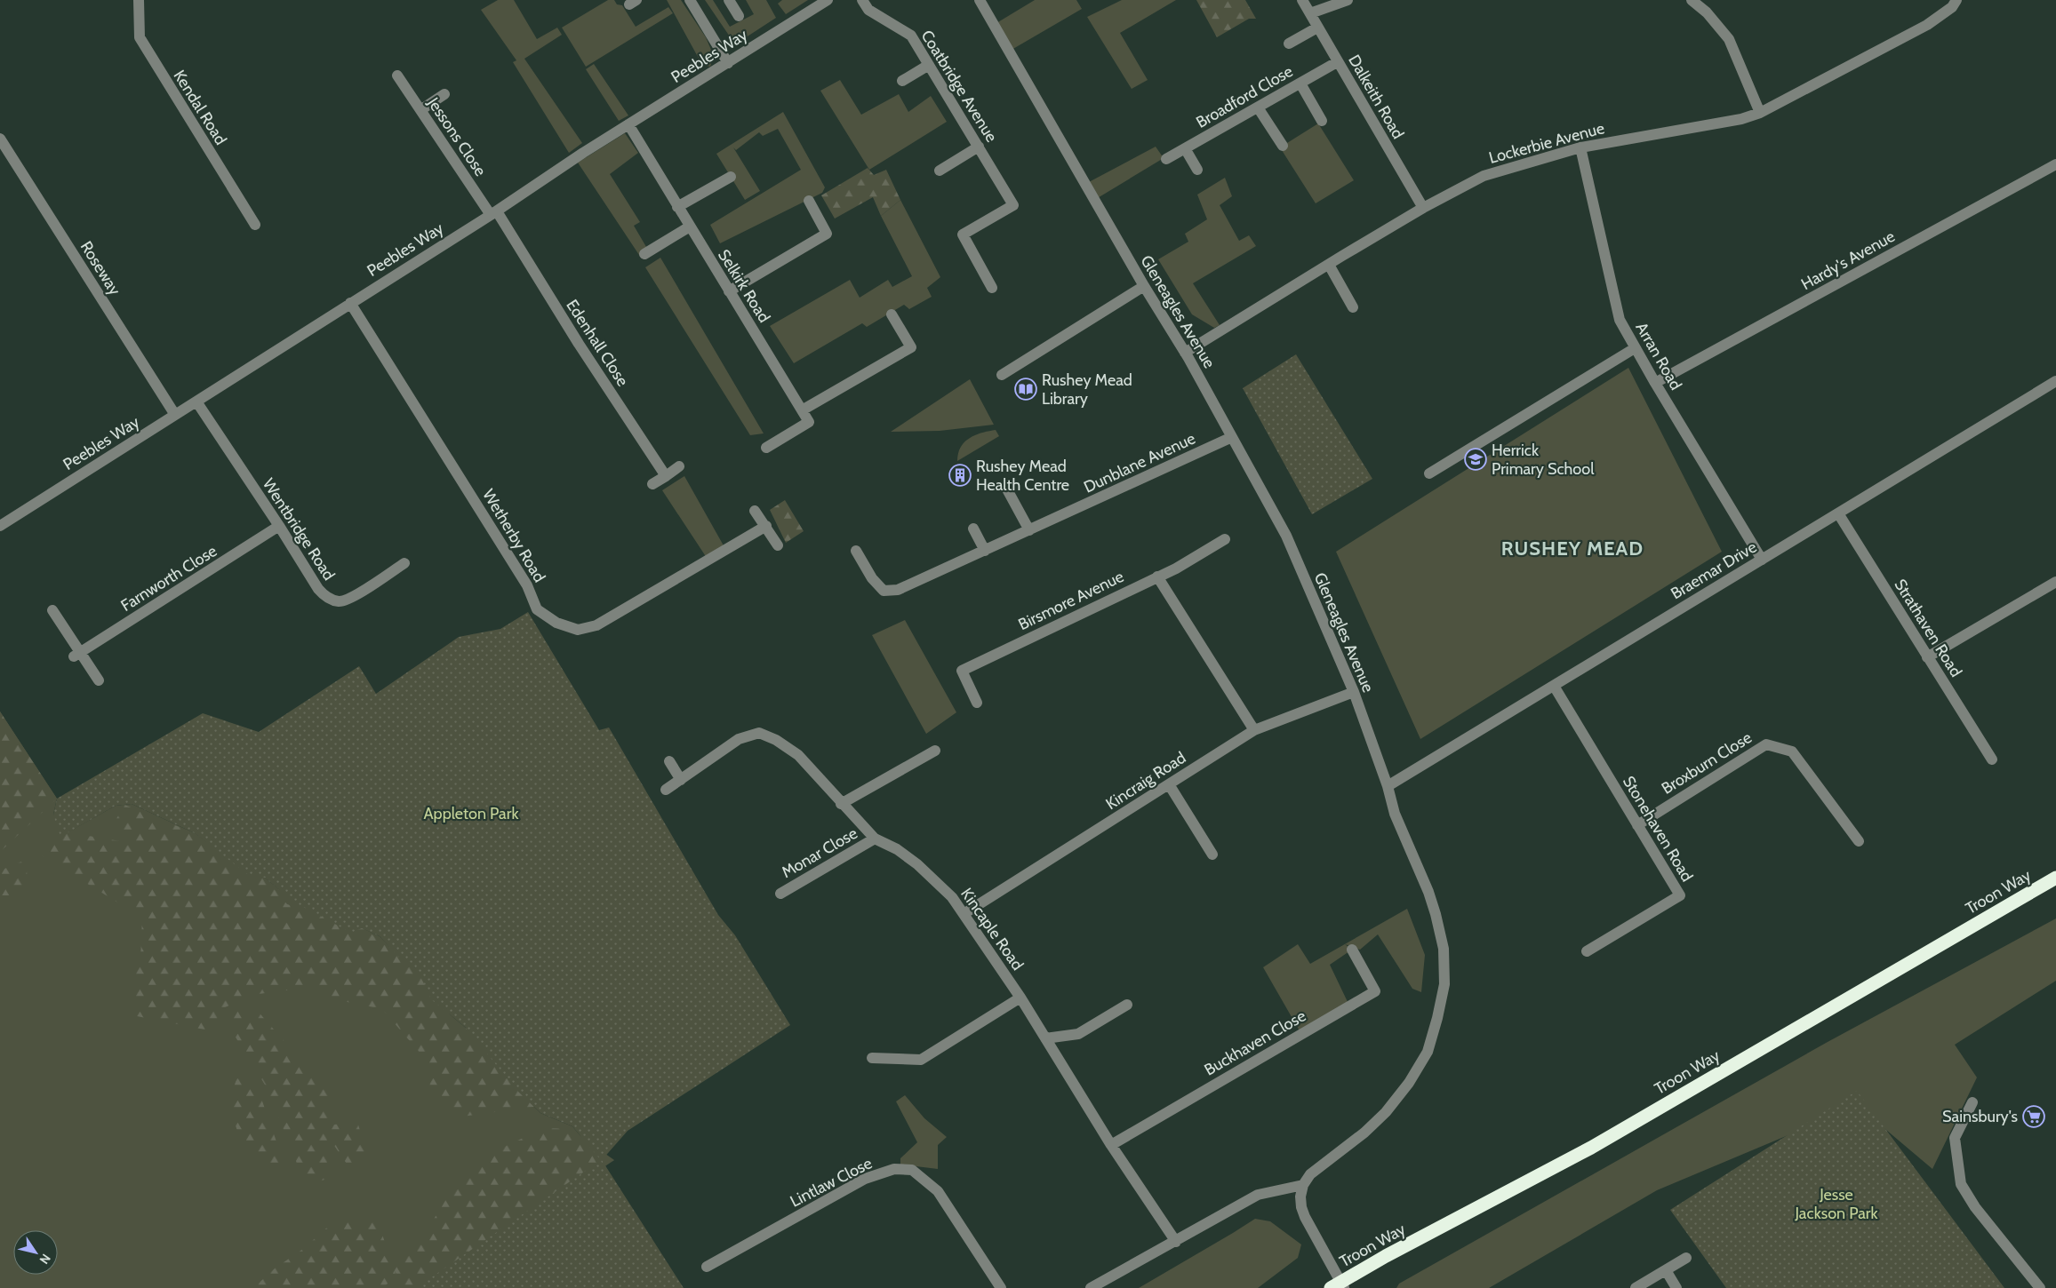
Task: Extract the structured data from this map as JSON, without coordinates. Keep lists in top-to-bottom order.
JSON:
{
  "streets": {
    "highway": ["Troon Way"],
    "street": [
      "Peebles Way",
      "Coatbridge Avenue",
      "Broadford Close",
      "Dalkeith Road",
      "Kendal Road",
      "Jessons Close",
      "Lockerbie Avenue",
      "Hardy's Avenue",
      "Roseway",
      "Selkirk Road",
      "Gleneagles Avenue",
      "Edenhall Close",
      "Arran Road",
      "Dunblane Avenue",
      "Wentbridge Road",
      "Wetherby Road",
      "Braemar Drive",
      "Farnworth Close",
      "Birsmore Avenue",
      "Strathaven Road",
      "Broxburn Close",
      "Kincraig Road",
      "Stonehaven Road",
      "Monar Close",
      "Kincaple Road",
      "Buckhaven Close",
      "Lintlaw Close"
    ]
  },
  "crossings": [
    ["Peebles Way", "Jessons Close"],
    ["Peebles Way", "Roseway"],
    ["Peebles Way", "Selkirk Road"],
    ["Peebles Way", "Edenhall Close"],
    ["Peebles Way", "Wentbridge Road"],
    ["Peebles Way", "Wetherby Road"],
    ["Broadford Close", "Dalkeith Road"],
    ["Dalkeith Road", "Lockerbie Avenue"],
    ["Jessons Close", "Edenhall Close"],
    ["Lockerbie Avenue", "Gleneagles Avenue"],
    ["Lockerbie Avenue", "Arran Road"],
    ["Hardy's Avenue", "Arran Road"],
    ["Gleneagles Avenue", "Dunblane Avenue"],
    ["Gleneagles Avenue", "Braemar Drive"],
    ["Gleneagles Avenue", "Kincraig Road"],
    ["Arran Road", "Braemar Drive"],
    ["Wentbridge Road", "Farnworth Close"],
    ["Braemar Drive", "Strathaven Road"],
    ["Braemar Drive", "Stonehaven Road"],
    ["Broxburn Close", "Stonehaven Road"],
    ["Kincraig Road", "Kincaple Road"],
    ["Monar Close", "Kincaple Road"],
    ["Kincaple Road", "Buckhaven Close"]
  ],
  "districts": ["RUSHEY MEAD"],
  "parks": ["Appleton Park", "Jesse Jackson Park"],
  "places": {
    "library": ["Rushey Mead Library"],
    "school or university": ["Herrick Primary School"],
    "building": ["Rushey Mead Health Centre"],
    "supermarket": ["Sainsbury's"]
  },
  "north": "bottom right"
}
